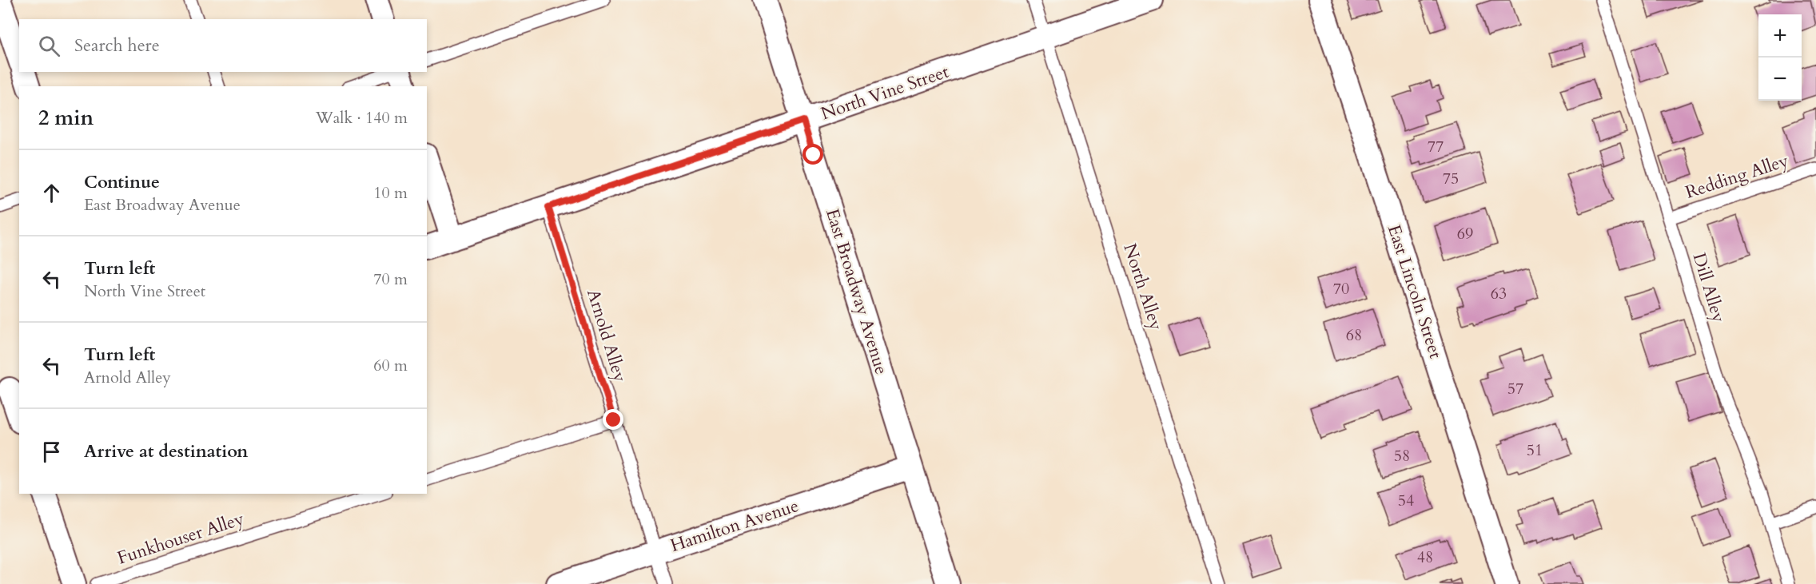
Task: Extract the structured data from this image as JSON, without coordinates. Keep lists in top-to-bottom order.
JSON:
{
  "streets": {
    "street": [
      "North Vine Street",
      "East Broadway Avenue",
      "East Lincoln Street",
      "Hamilton Avenue"
    ],
    "lane": [
      "Redding Alley",
      "North Alley",
      "Dill Alley",
      "Arnold Alley",
      "Funkhouser Alley"
    ]
  },
  "crossings": [
    ["North Vine Street", "North Alley"],
    ["North Vine Street", "East Broadway Avenue"],
    ["North Vine Street", "Arnold Alley"],
    ["Redding Alley", "Dill Alley"],
    ["East Broadway Avenue", "Hamilton Avenue"],
    ["Arnold Alley", "Hamilton Avenue"]
  ],
  "house_numbers": [
    "77",
    "75",
    "69",
    "70",
    "63",
    "68",
    "57",
    "51",
    "58",
    "54",
    "48"
  ],
  "page": {
    "map_buttons": ["+", "−"],
    "search": "Search here",
    "heading": ["2 min", "Walk · 140 m"],
    "list": [
      ["Continue", "East Broadway Avenue", "10 m"],
      ["Turn left", "North Vine Street", "70 m"],
      ["Turn left", "Arnold Alley", "60 m"],
      "Arrive at destination"
    ]
  }
}
